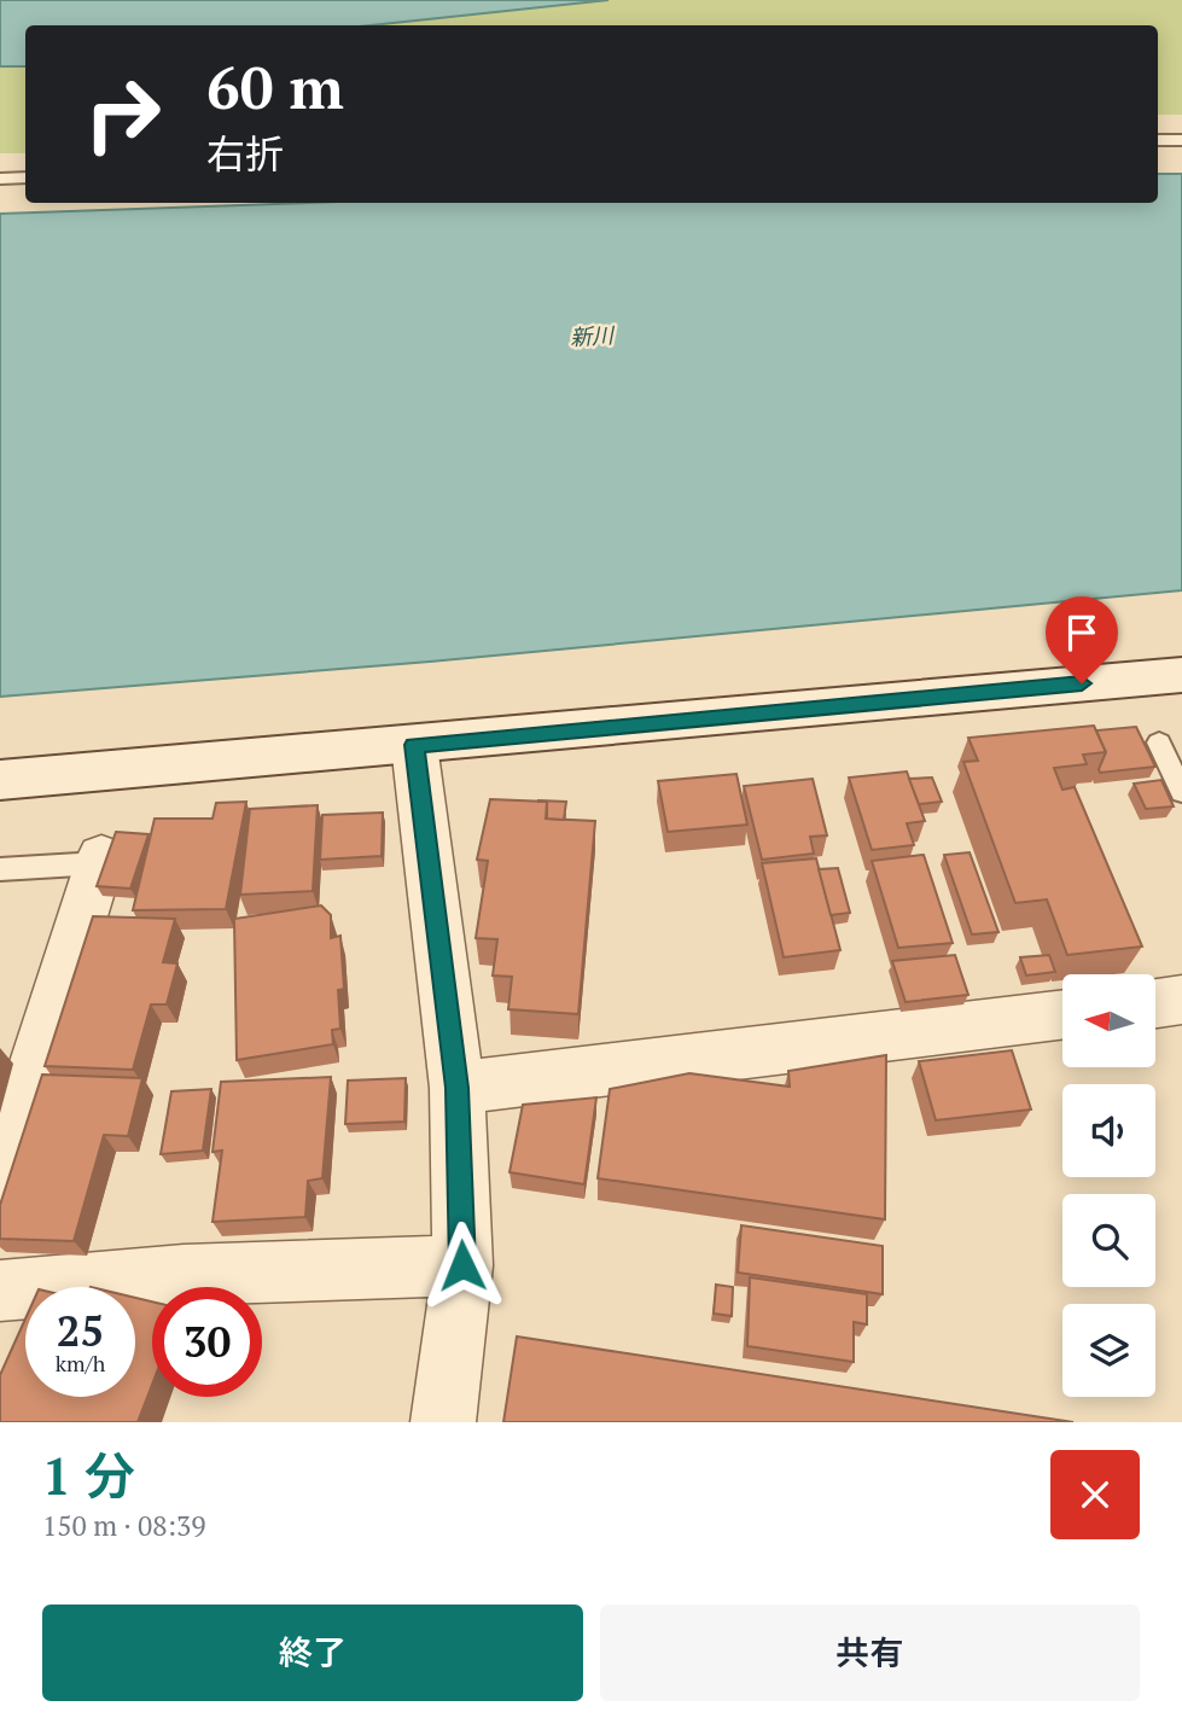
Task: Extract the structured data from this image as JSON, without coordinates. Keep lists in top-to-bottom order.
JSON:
{
  "water": ["新川"],
  "north": "left",
  "page": {
    "turn": ["60 m", "右折"],
    "speed": "25 km/h",
    "limit": "30",
    "heading": ["1 分", "150 m · 08:39"],
    "buttons": ["終了", "共有"]
  }
}
